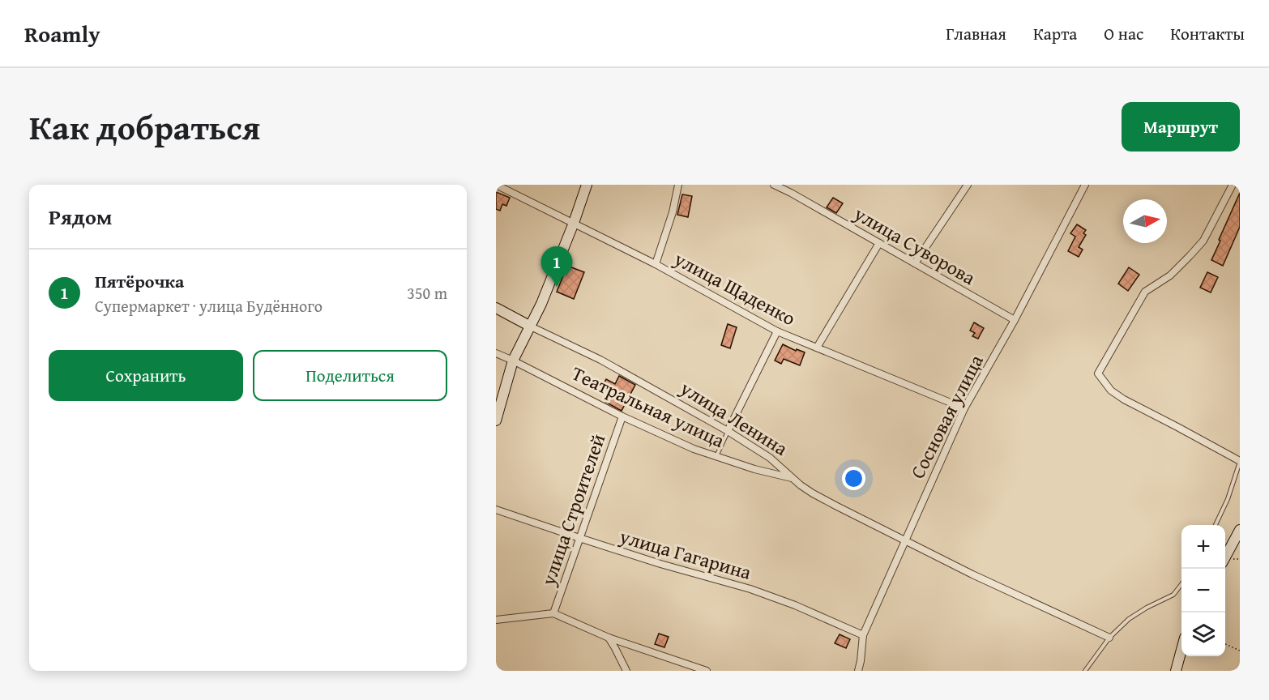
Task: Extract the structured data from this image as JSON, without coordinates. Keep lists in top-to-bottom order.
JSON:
{
  "streets": {
    "main road": ["улица Ленина"],
    "street": [
      "улица Суворова",
      "улица Щаденко",
      "Театральная улица",
      "Сосновая улица",
      "улица Строителей",
      "улица Гагарина"
    ]
  },
  "crossings": [
    ["улица Суворова", "Сосновая улица"],
    ["улица Щаденко", "Сосновая улица"],
    ["Театральная улица", "улица Ленина"],
    ["Театральная улица", "улица Строителей"],
    ["Сосновая улица", "улица Ленина"],
    ["Сосновая улица", "улица Гагарина"],
    ["улица Строителей", "улица Гагарина"]
  ],
  "north": "right",
  "page": {
    "header": "Roamly",
    "nav": [
      "Главная",
      "Карта",
      "О нас",
      "Контакты"
    ],
    "title": "Как добраться",
    "buttons": [
      "Маршрут",
      ["Сохранить", "Поделиться"]
    ],
    "heading": "Рядом",
    "pins": "1",
    "list": [
      {
        "mark": "1",
        "name": "Пятёрочка",
        "note": "Супермаркет · улица Будённого",
        "value": "350 m"
      }
    ],
    "map_buttons": ["+", "−"]
  }
}
